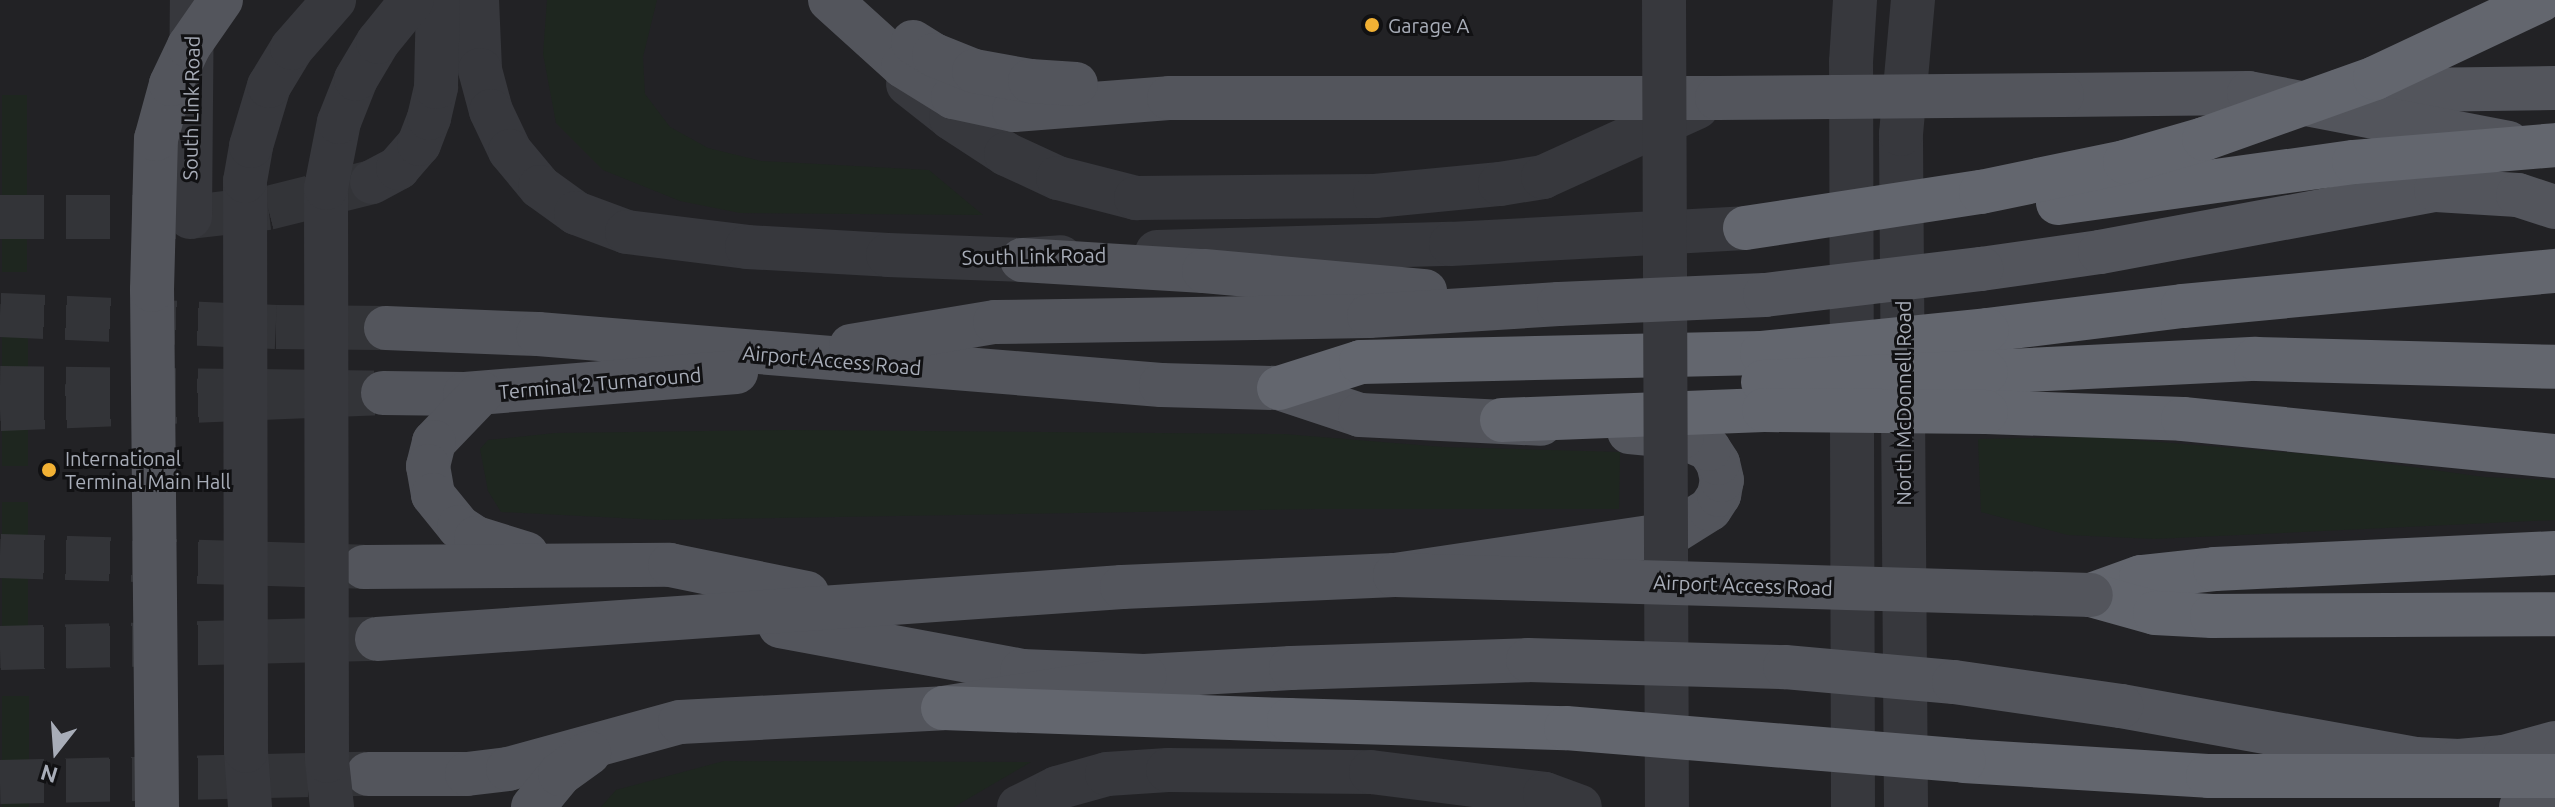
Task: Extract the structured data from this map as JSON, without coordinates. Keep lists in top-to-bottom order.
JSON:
{
  "streets": {
    "main road": ["Airport Access Road", "Terminal 2 Turnaround"],
    "street": ["South Link Road", "North McDonnell Road"]
  },
  "crossings": [
    ["Airport Access Road", "Terminal 2 Turnaround"]
  ],
  "places": ["Garage A", "International Terminal Main Hall"],
  "north": "bottom"
}
